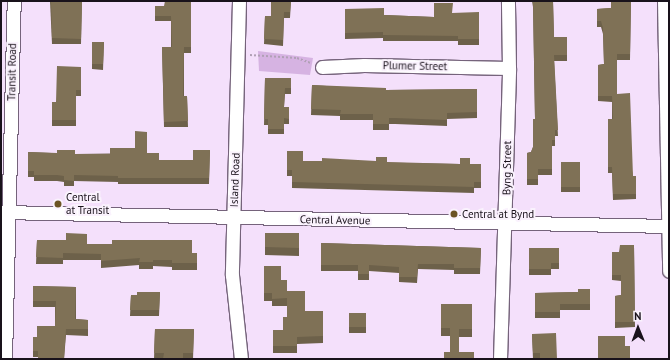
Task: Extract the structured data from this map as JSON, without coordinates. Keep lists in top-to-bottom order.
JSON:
{
  "streets": {
    "street": [
      "Plumer Street",
      "Transit Road",
      "Byng Street",
      "Island Road",
      "Central Avenue"
    ]
  },
  "crossings": [
    ["Plumer Street", "Byng Street"],
    ["Transit Road", "Central Avenue"],
    ["Byng Street", "Central Avenue"],
    ["Island Road", "Central Avenue"]
  ],
  "places": ["Central at Transit", "Central at Bynd"],
  "north": "top"
}
